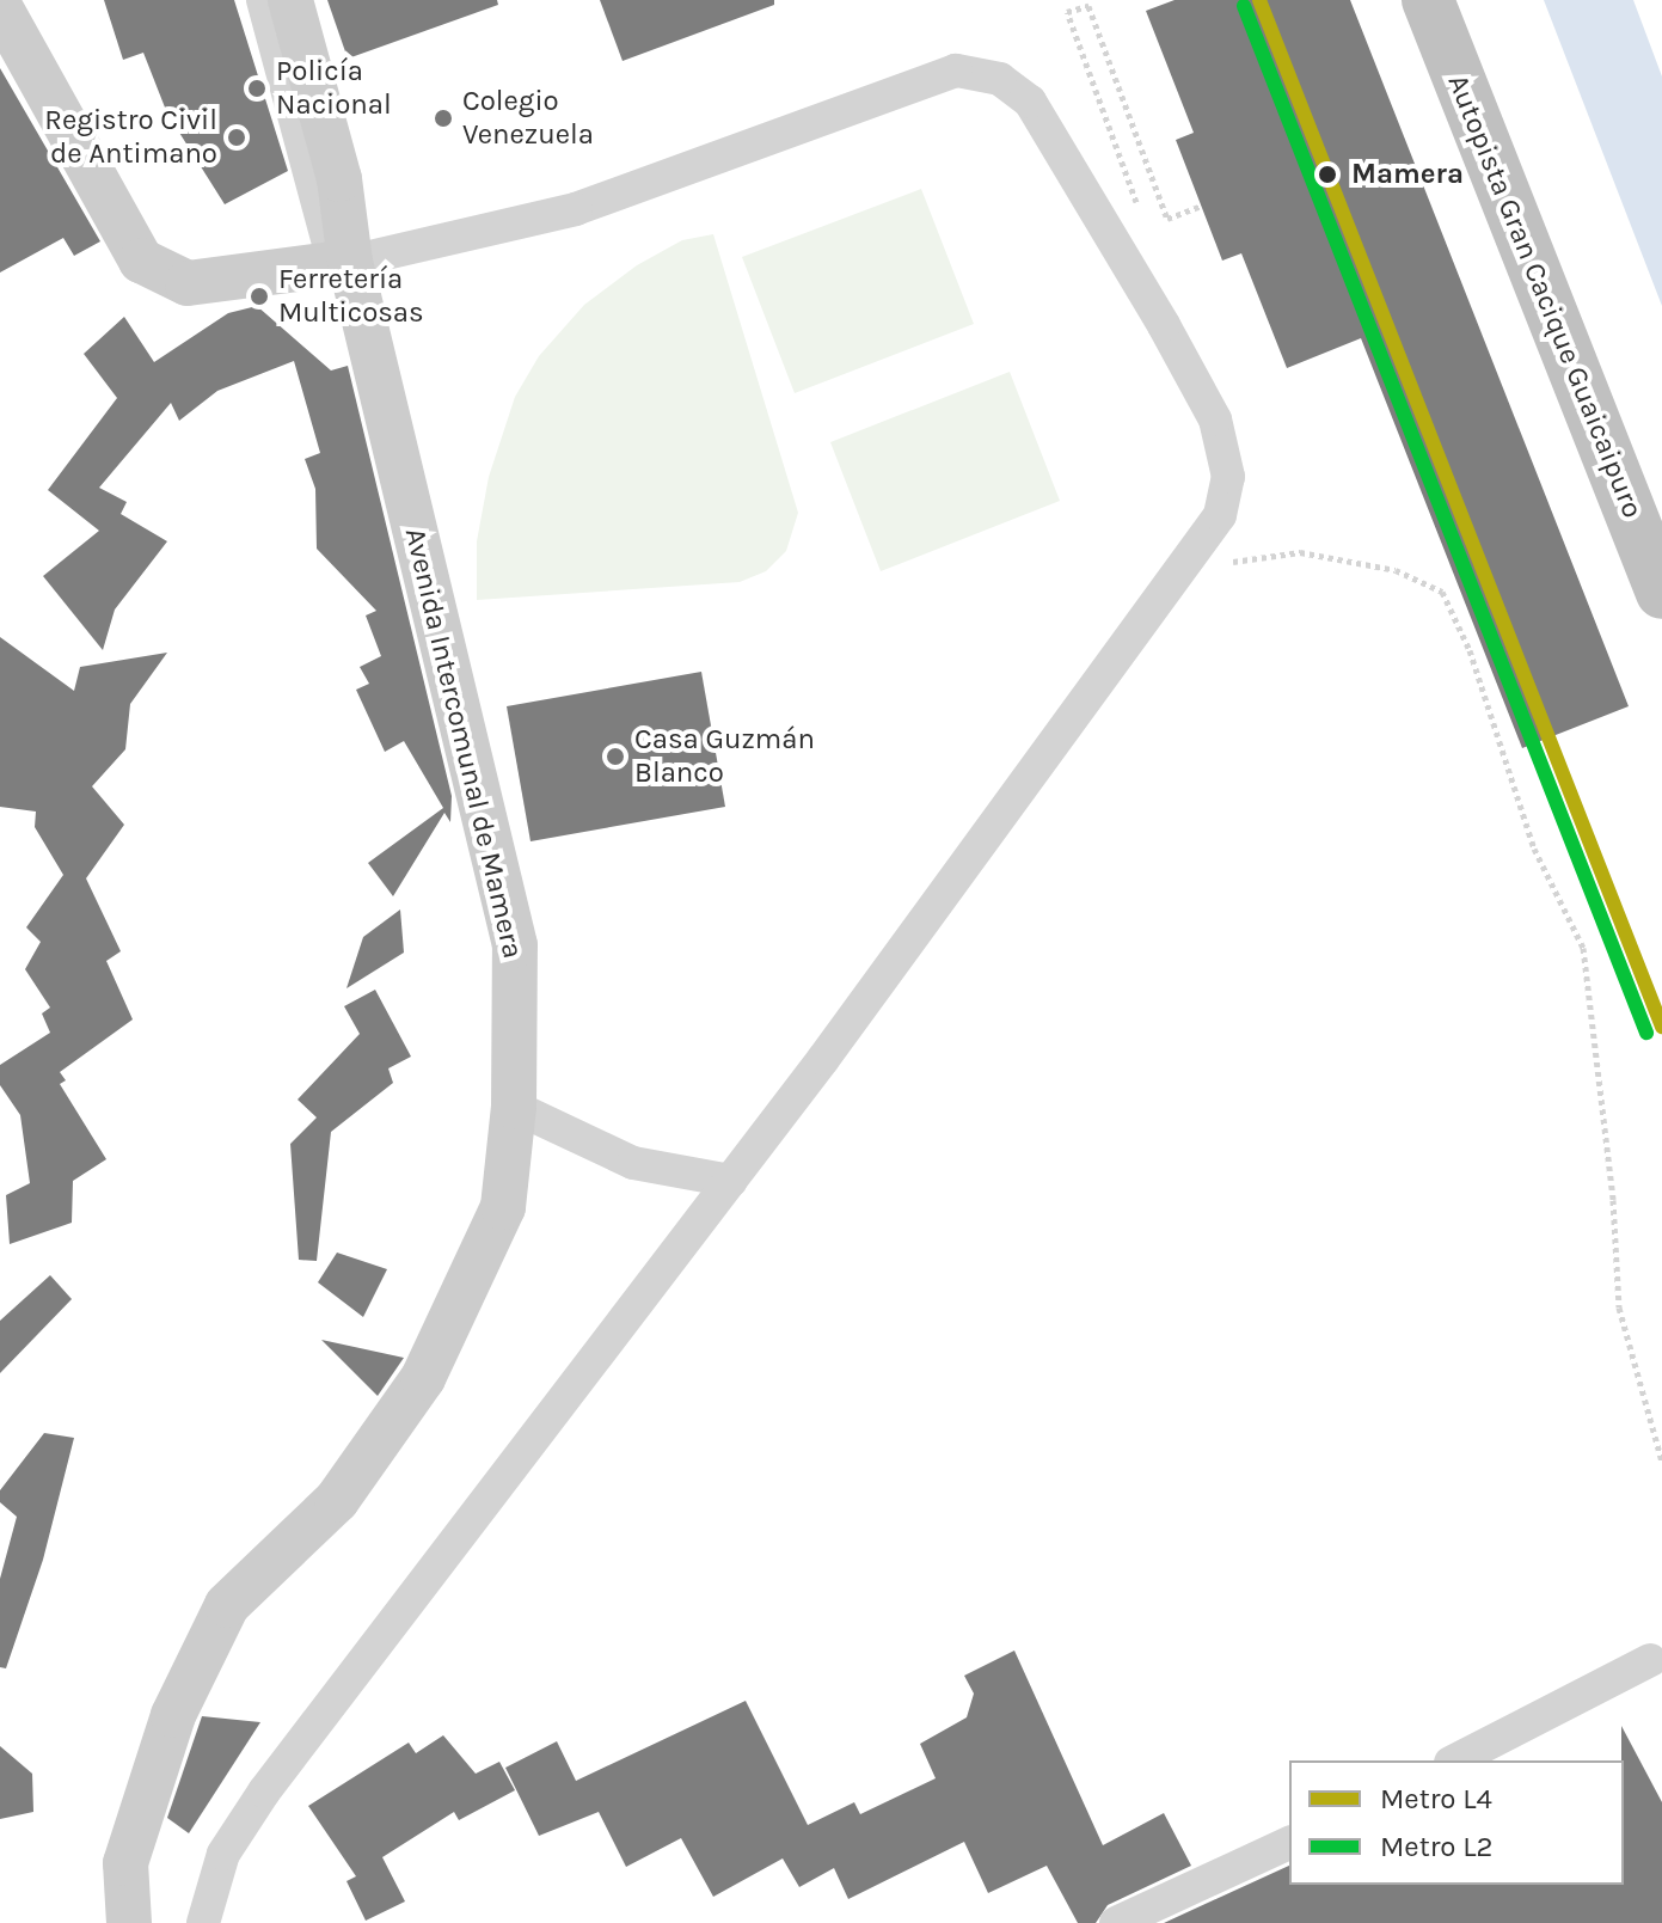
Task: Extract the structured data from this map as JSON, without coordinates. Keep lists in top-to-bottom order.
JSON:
{
  "streets": {
    "highway": ["Autopista Gran Cacique Guaicaipuro"],
    "street": ["Avenida Intercomunal de Mamera"]
  },
  "places": [
    "Policía Nacional",
    "Colegio Venezuela",
    "Registro Civil de Antimano",
    "Mamera",
    "Ferretería Multicosas",
    "Casa Guzmán Blanco"
  ],
  "lines": ["metro line L4", "metro line L2"],
  "legend": ["Metro L4", "Metro L2"]
}
